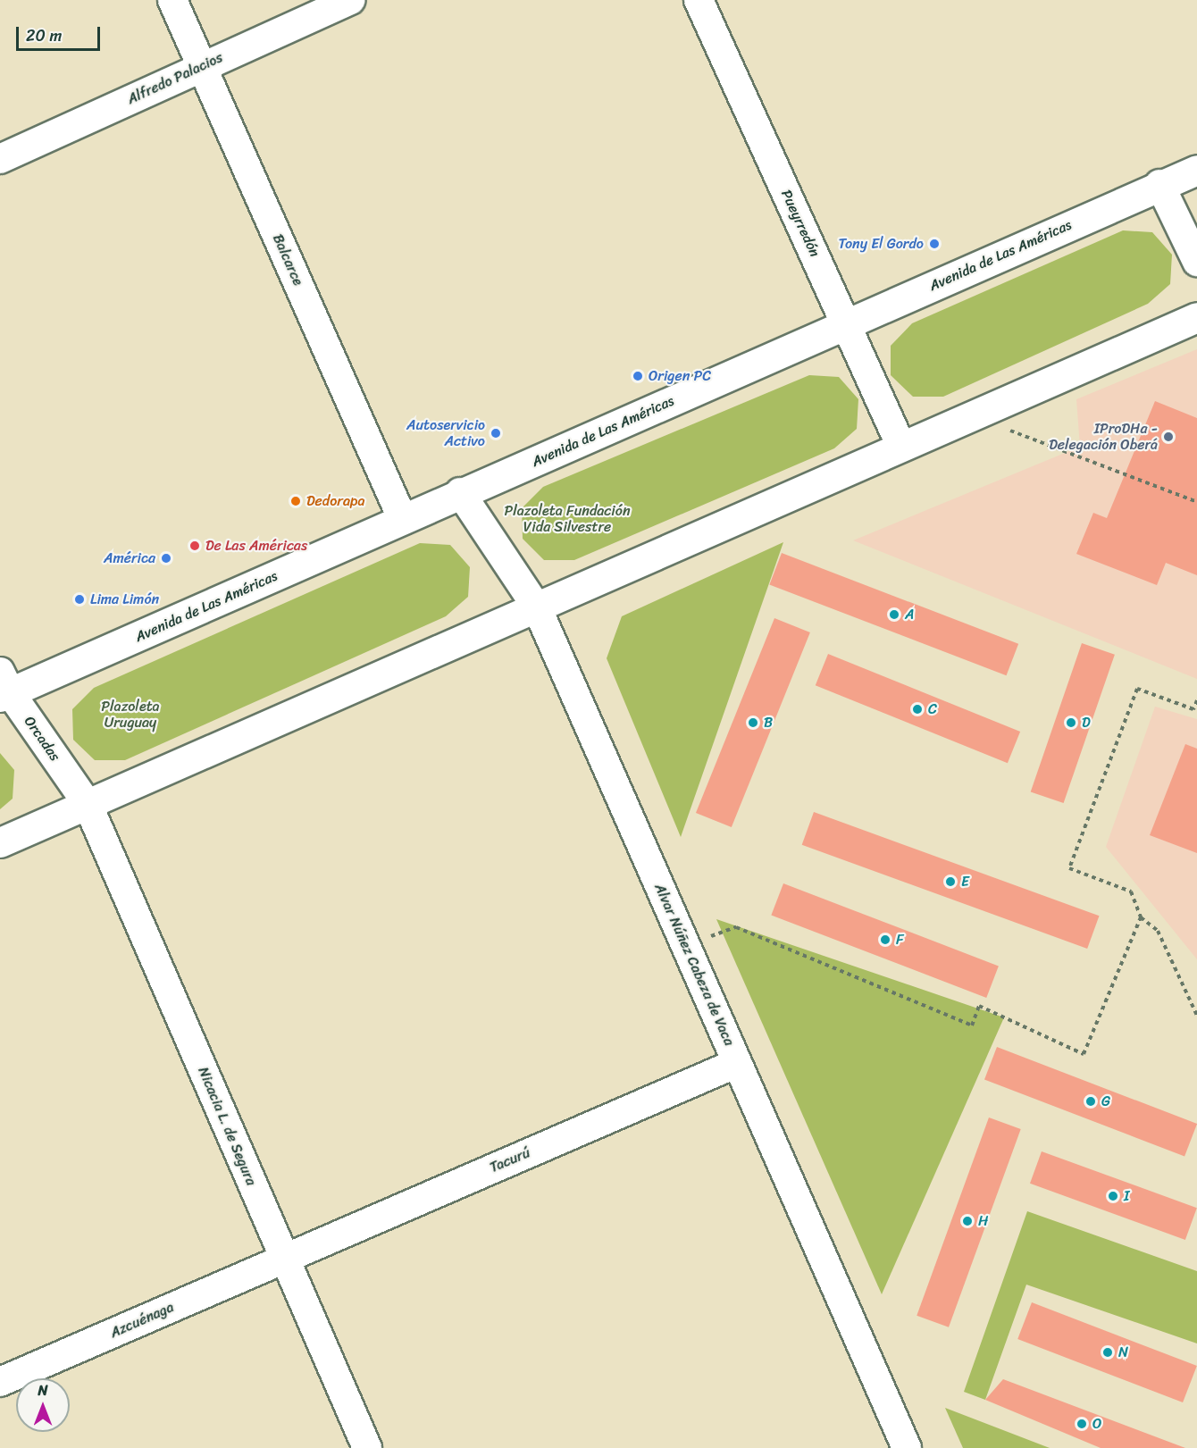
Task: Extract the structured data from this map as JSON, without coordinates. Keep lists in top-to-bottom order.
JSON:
{
  "streets": {
    "main road": ["Avenida de Las Américas"],
    "street": [
      "Alfredo Palacios",
      "Pueyrredón",
      "Balcarce",
      "Orcadas",
      "Alvar Núñez Cabeza de Vaca",
      "Nicacia L. de Segura",
      "Tacurú",
      "Azcuénaga"
    ]
  },
  "crossings": [
    ["Alfredo Palacios", "Balcarce"],
    ["Pueyrredón", "Avenida de Las Américas"],
    ["Avenida de Las Américas", "Balcarce"],
    ["Avenida de Las Américas", "Orcadas"],
    ["Avenida de Las Américas", "Alvar Núñez Cabeza de Vaca"],
    ["Orcadas", "Nicacia L. de Segura"],
    ["Alvar Núñez Cabeza de Vaca", "Tacurú"],
    ["Nicacia L. de Segura", "Tacurú"],
    ["Nicacia L. de Segura", "Azcuénaga"],
    ["Tacurú", "Azcuénaga"]
  ],
  "parks": ["Plazoleta Fundación Vida Silvestre", "Plazoleta Uruguay"],
  "places": [
    "Tony El Gordo",
    "Origen PC",
    "Autoservicio Activo",
    "IProDHa - Delegación Oberá",
    "Dedorapa",
    "De Las Américas",
    "América",
    "Lima Limón",
    "A",
    "C",
    "B",
    "D",
    "E",
    "F",
    "G",
    "I",
    "H",
    "N",
    "O"
  ],
  "scale_bar": "20 m",
  "north": "top"
}
